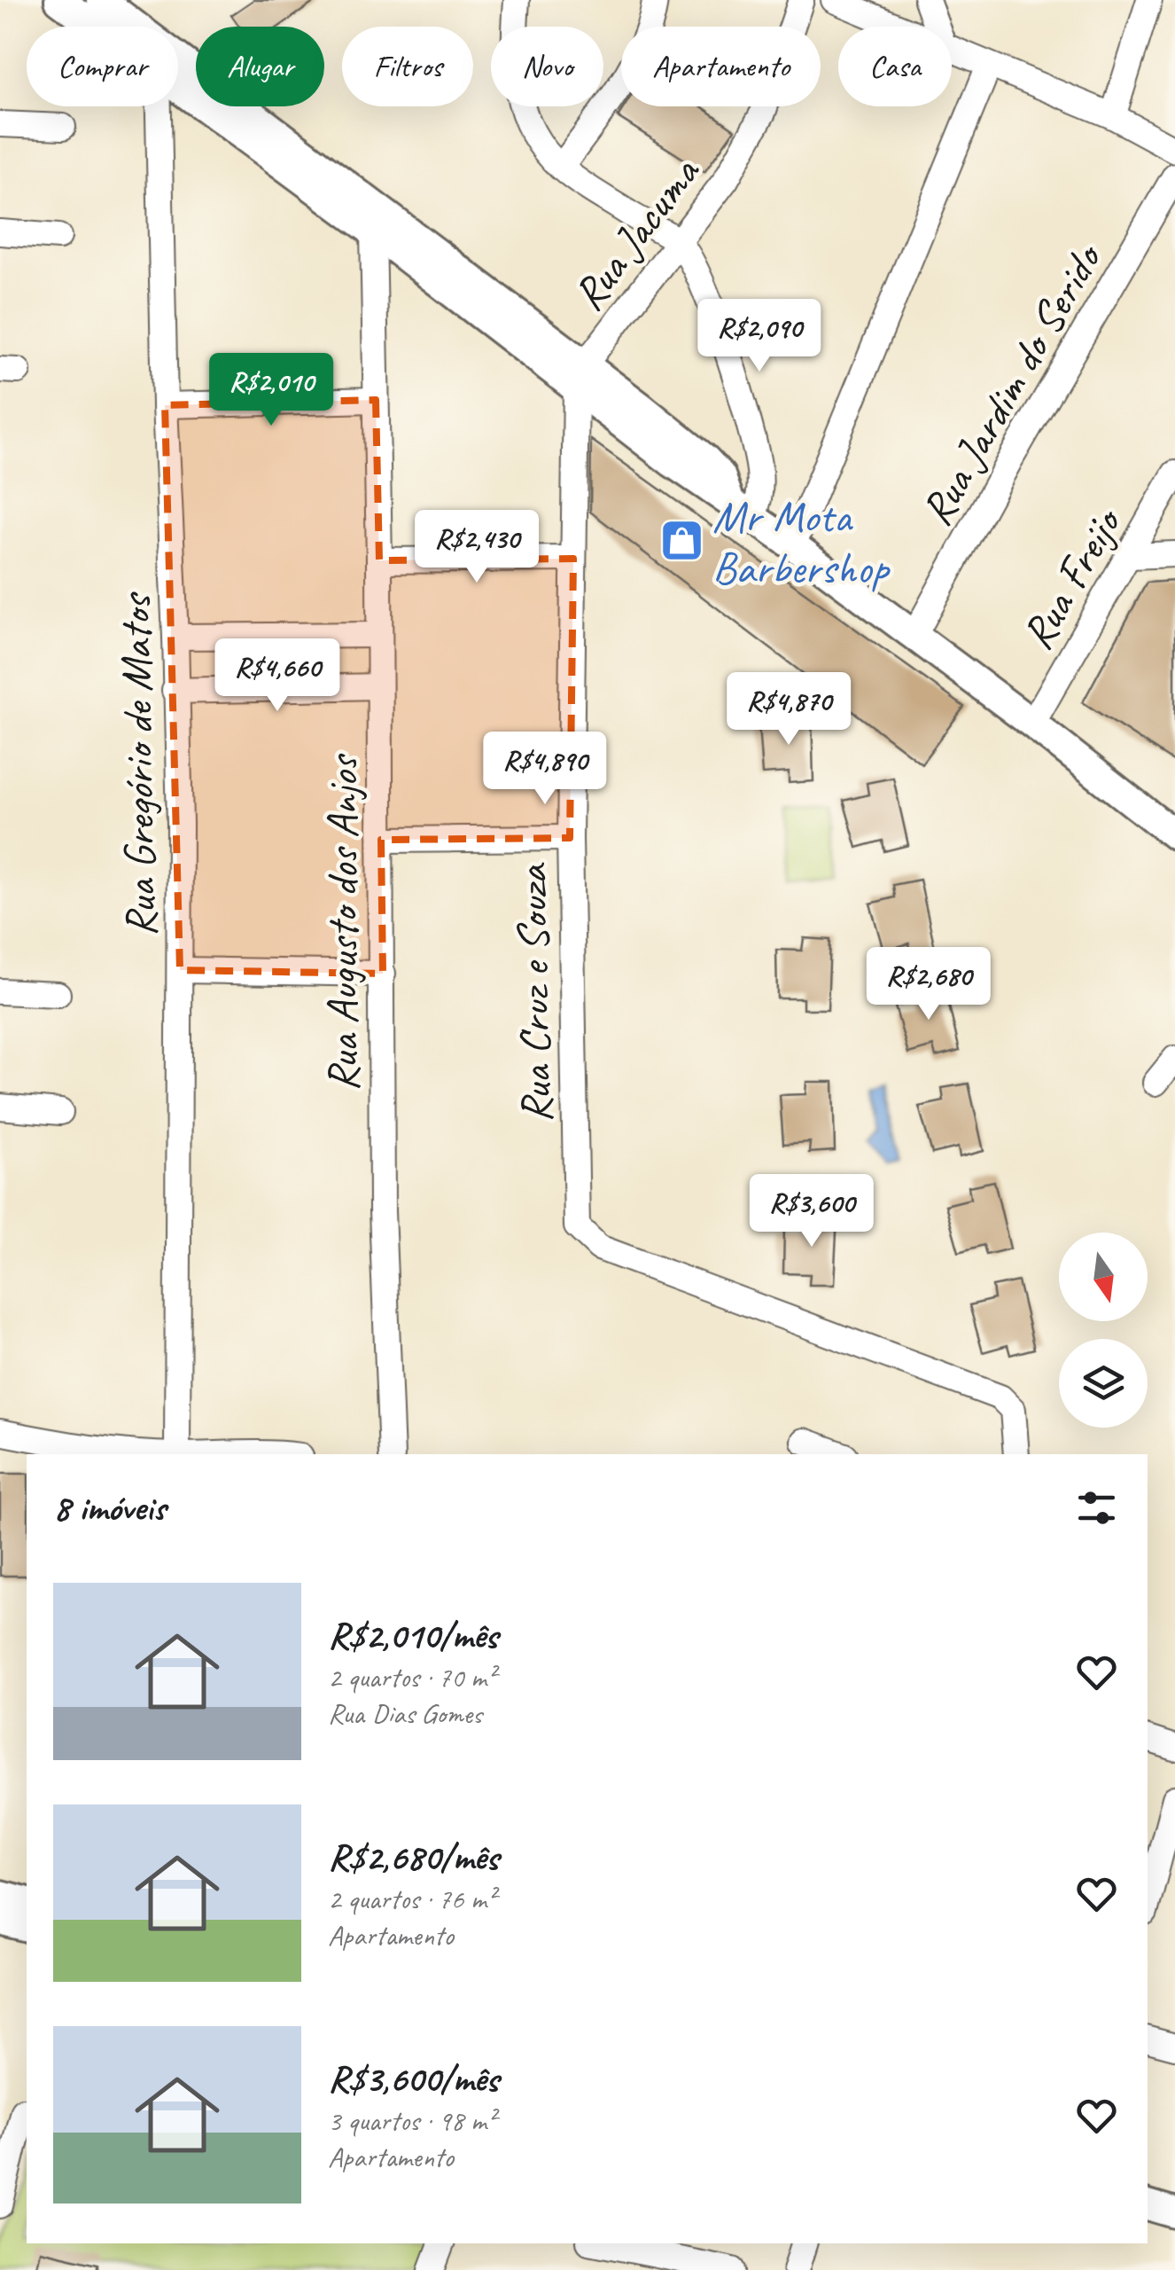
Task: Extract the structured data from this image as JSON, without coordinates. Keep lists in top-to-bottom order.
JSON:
{
  "streets": {
    "street": [
      "Rua Jacuma",
      "Rua Jardim do Serido",
      "Rua Freijo",
      "Rua Gregório de Matos",
      "Rua Augusto dos Anjos",
      "Rua Cruz e Souza"
    ]
  },
  "crossings": [
    ["Rua Jacuma", "Rua Cruz e Souza"]
  ],
  "places": {
    "shop": ["Mr Mota Barbershop"]
  },
  "north": "bottom",
  "page": {
    "chip": [
      "Comprar",
      "Alugar",
      "Filtros",
      "Novo",
      "Apartamento",
      "Casa"
    ],
    "price": [
      "R$2,090",
      "R$2,010",
      "R$2,430",
      "R$4,660",
      "R$4,870",
      "R$4,890",
      "R$2,680",
      "R$3,600"
    ],
    "heading": "8 imóveis",
    "list": [
      {
        "name": "R$2,010/mês",
        "note": "2 quartos · 70 m² · Rua Dias Gomes"
      },
      {
        "name": "R$2,680/mês",
        "note": "2 quartos · 76 m² · Apartamento"
      },
      {
        "name": "R$3,600/mês",
        "note": "3 quartos · 98 m² · Apartamento"
      }
    ]
  }
}
